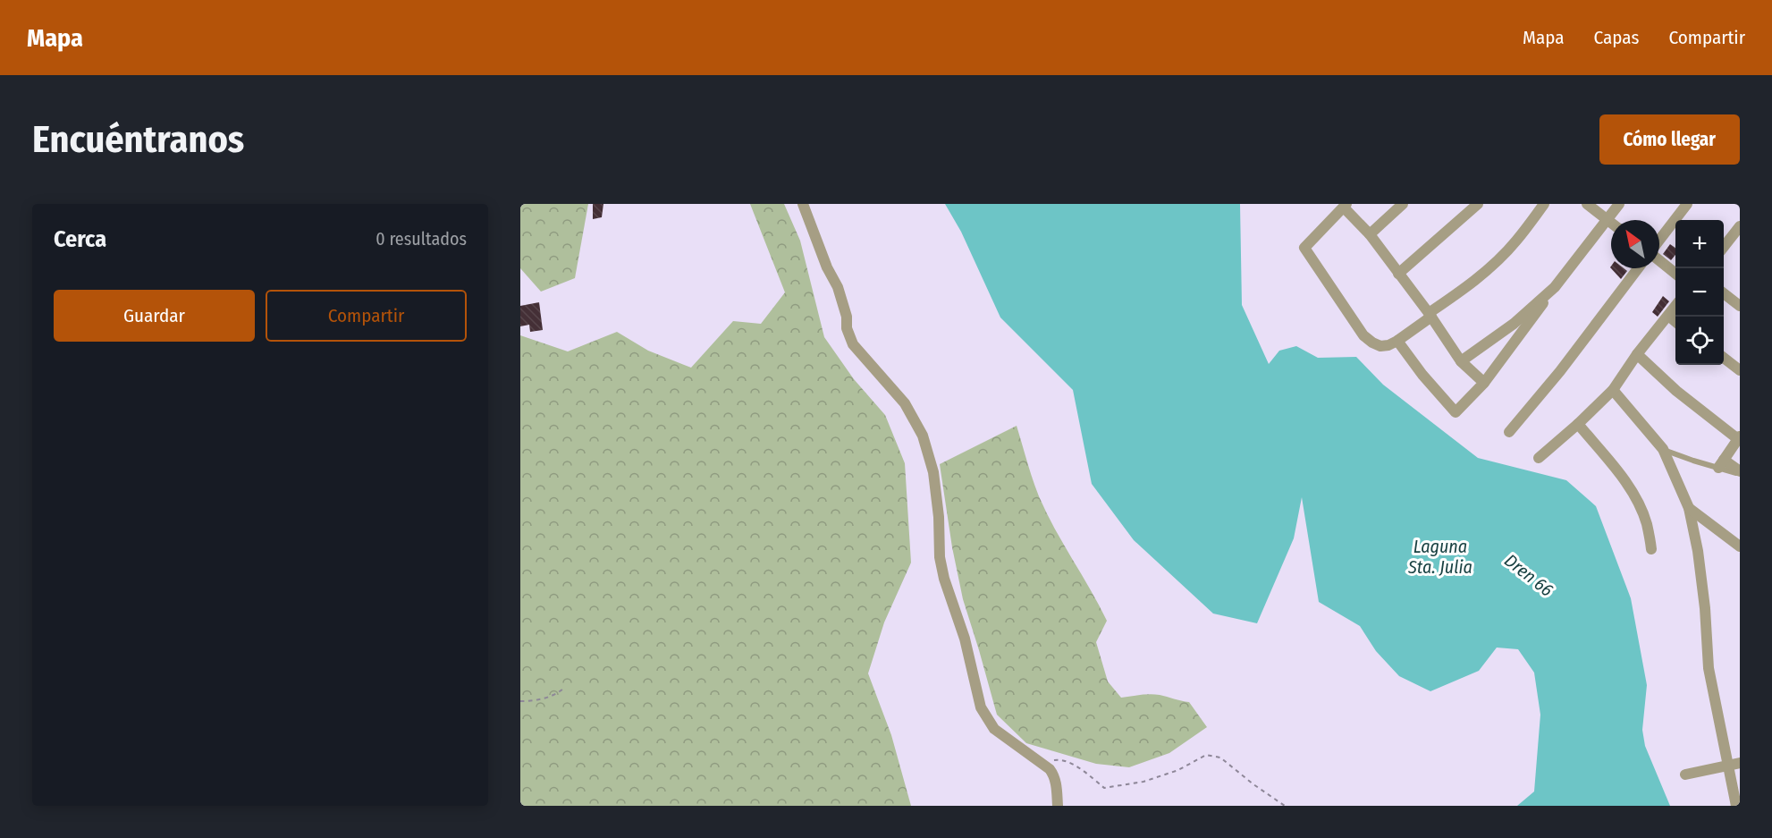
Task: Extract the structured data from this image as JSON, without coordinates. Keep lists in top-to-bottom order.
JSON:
{
  "water": ["Laguna Sta. Julia", "Dren 66"],
  "north": "top left",
  "page": {
    "header": "Mapa",
    "nav": ["Mapa", "Capas", "Compartir"],
    "buttons": [
      "Cómo llegar",
      ["Guardar", "Compartir"]
    ],
    "title": "Encuéntranos",
    "heading": ["Cerca", "0 resultados"],
    "map_buttons": ["+", "−"]
  }
}
